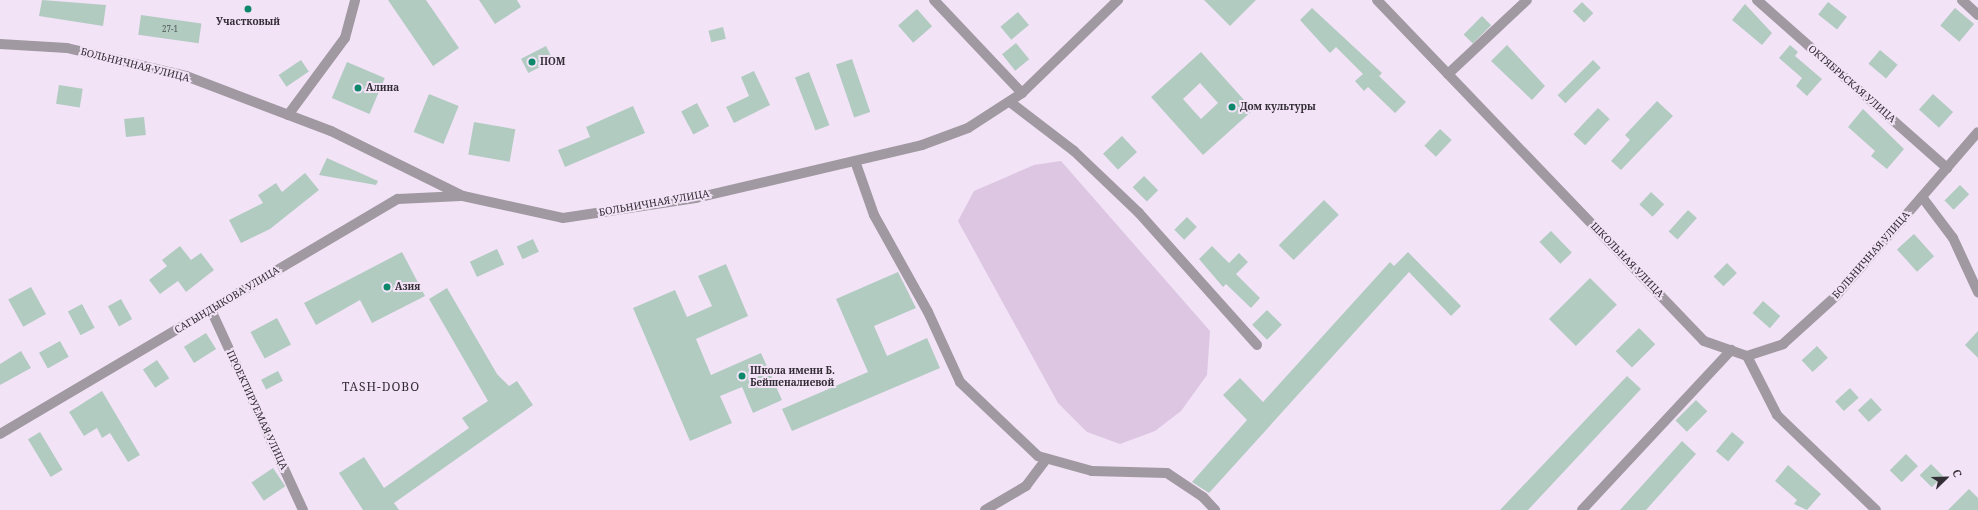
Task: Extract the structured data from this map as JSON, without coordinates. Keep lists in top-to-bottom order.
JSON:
{
  "streets": {
    "street": [
      "БОЛЬНИЧНАЯ УЛИЦА",
      "ОКТЯБРЬСКАЯ УЛИЦА",
      "ШКОЛЬНАЯ УЛИЦА",
      "САГЫНДЫКОВА УЛИЦА",
      "ПРОЕКТИРУЕМАЯ УЛИЦА"
    ]
  },
  "crossings": [
    ["БОЛЬНИЧНАЯ УЛИЦА", "ОКТЯБРЬСКАЯ УЛИЦА"],
    ["БОЛЬНИЧНАЯ УЛИЦА", "ШКОЛЬНАЯ УЛИЦА"],
    ["БОЛЬНИЧНАЯ УЛИЦА", "САГЫНДЫКОВА УЛИЦА"],
    ["САГЫНДЫКОВА УЛИЦА", "ПРОЕКТИРУЕМАЯ УЛИЦА"]
  ],
  "districts": ["TASH-DOBO"],
  "places": [
    "Участковый",
    "ПОМ",
    "Алина",
    "Дом культуры",
    "Азия",
    "Школа имени Б. Бейшеналиевой"
  ],
  "house_numbers": ["27-1"],
  "north": "top right"
}
